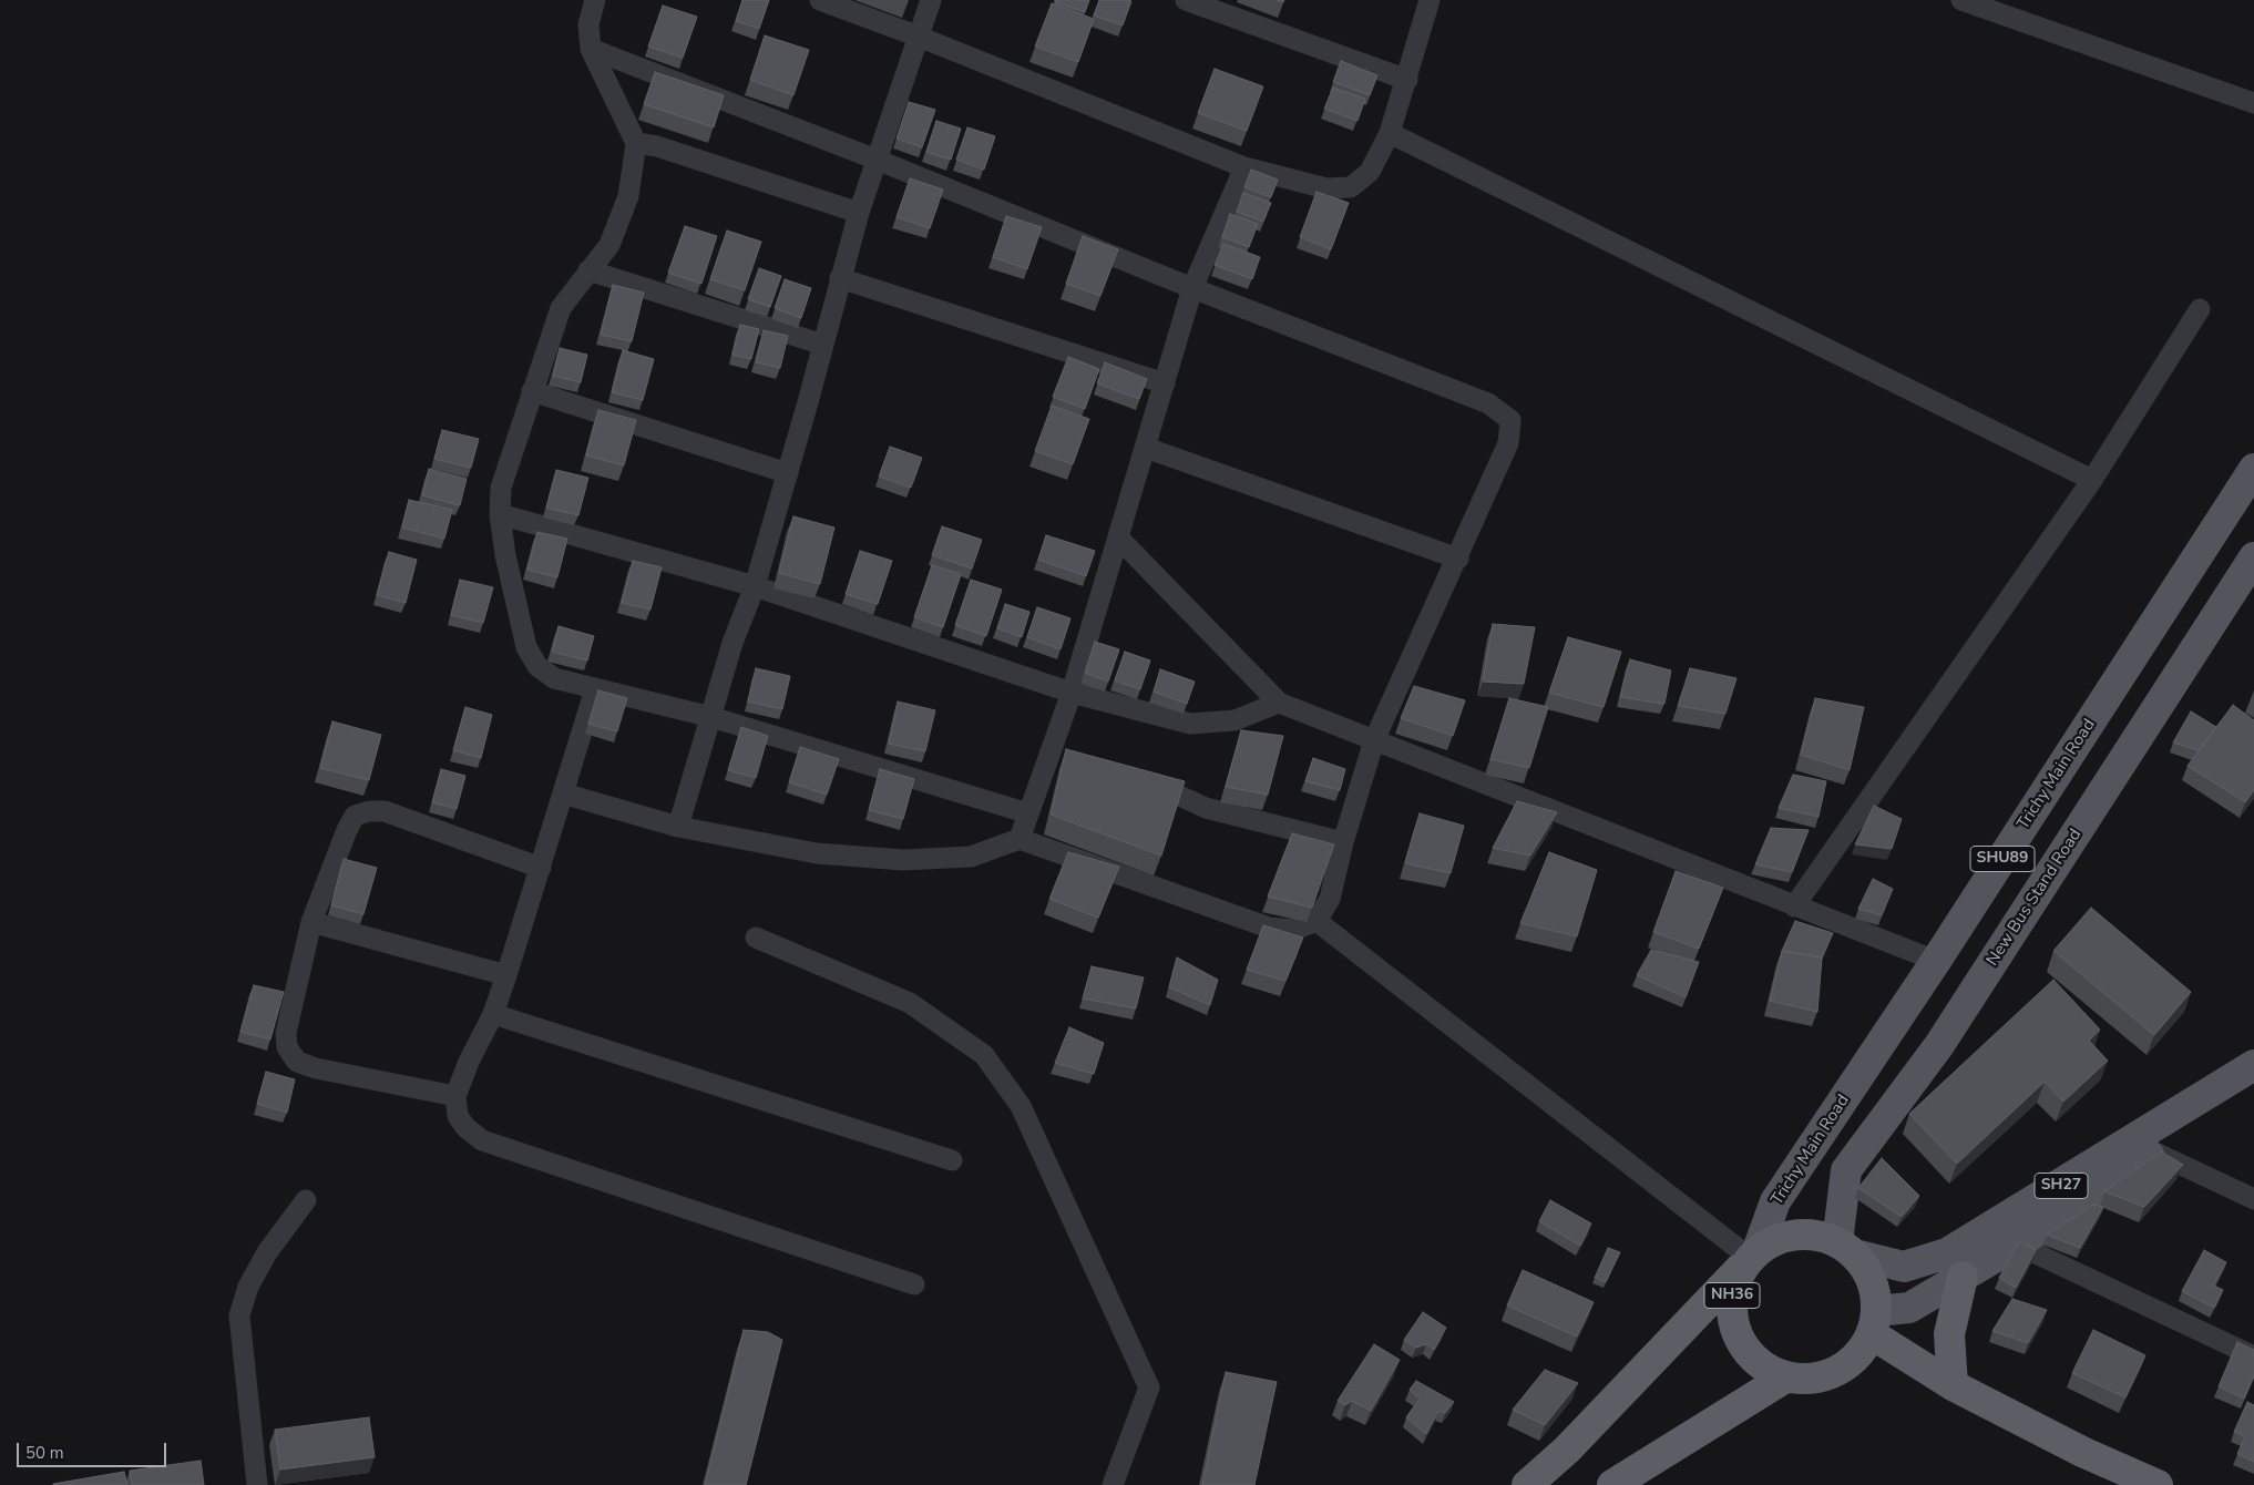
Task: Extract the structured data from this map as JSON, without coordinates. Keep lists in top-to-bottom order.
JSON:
{
  "streets": {
    "highway": ["NH36"],
    "main road": [
      "Trichy Main Road",
      "SHU89",
      "New Bus Stand Road",
      "SH27"
    ]
  },
  "crossings": [
    ["Trichy Main Road", "New Bus Stand Road"],
    ["Trichy Main Road", "SH27"],
    ["Trichy Main Road", "NH36"],
    ["New Bus Stand Road", "SH27"],
    ["New Bus Stand Road", "NH36"],
    ["SH27", "NH36"]
  ],
  "scale_bar": "50 m"
}
